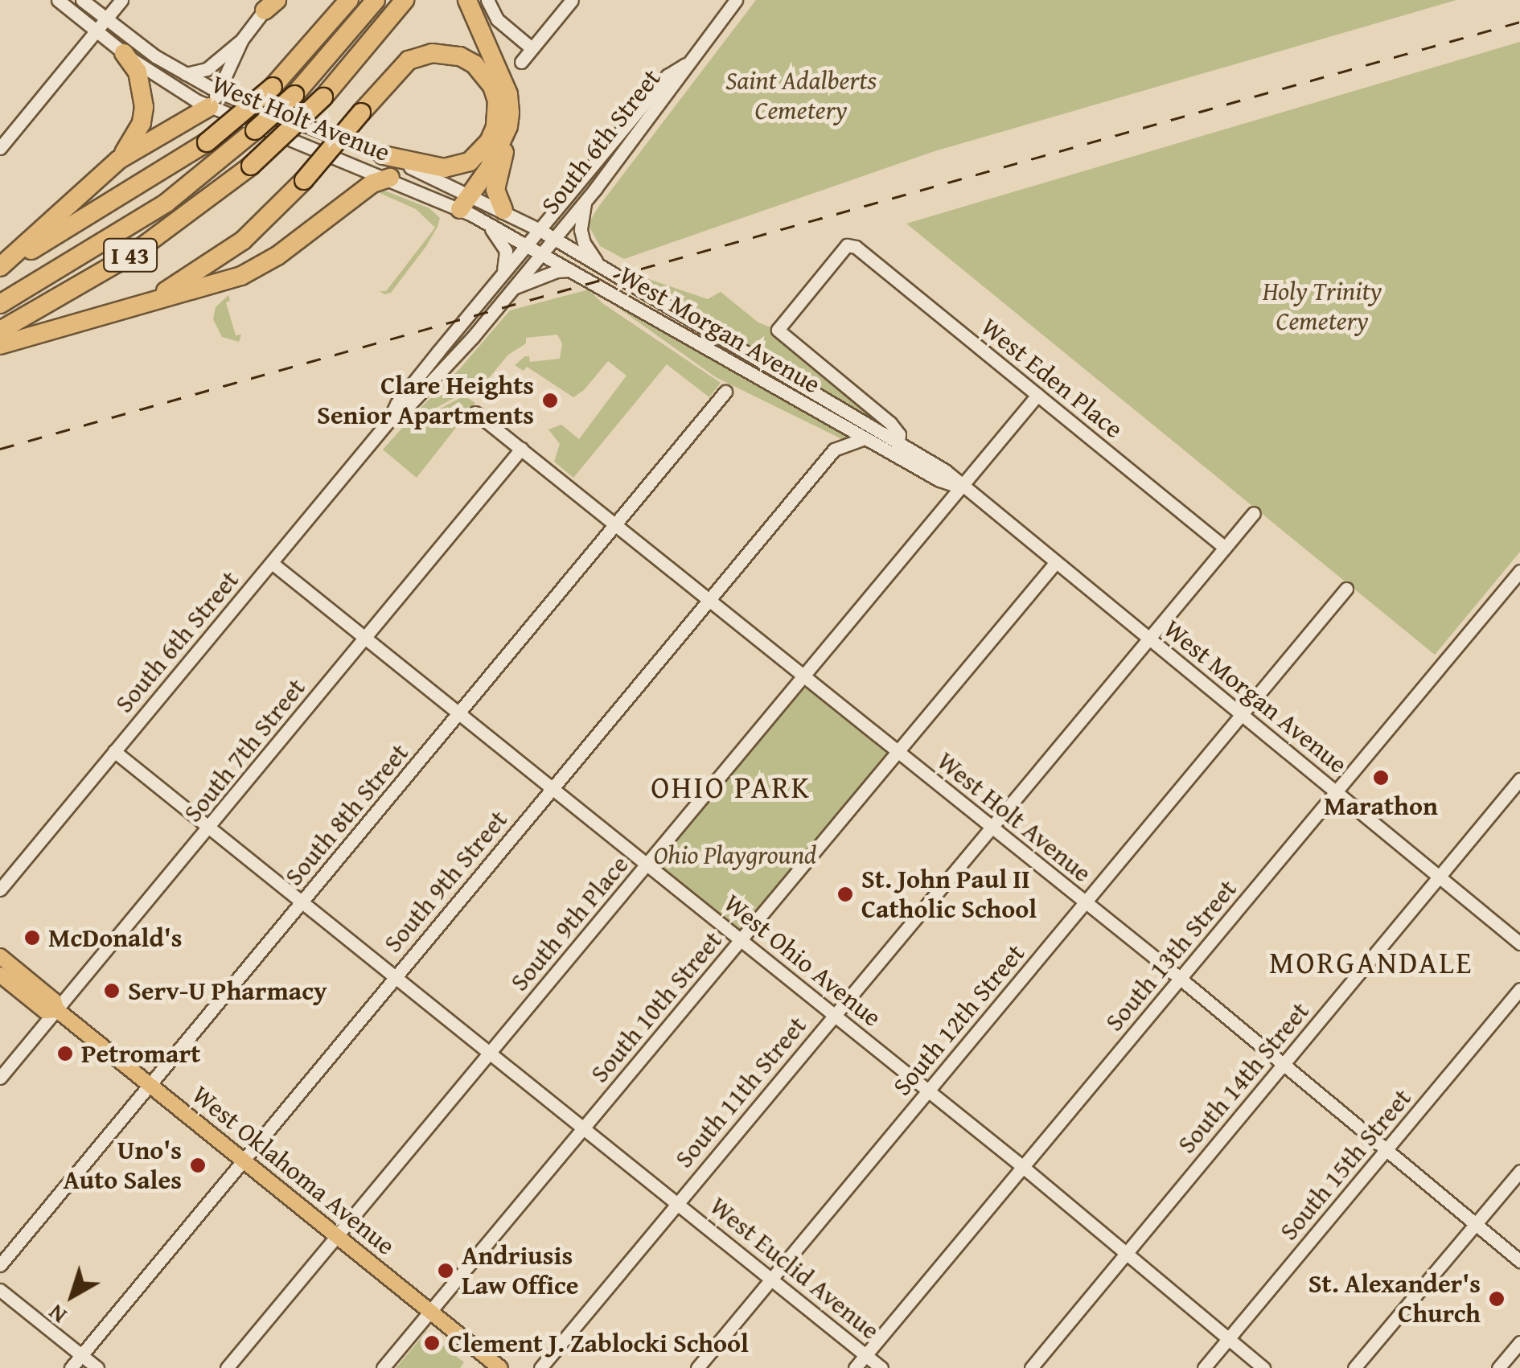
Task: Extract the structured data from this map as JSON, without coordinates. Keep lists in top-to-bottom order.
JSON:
{
  "streets": {
    "highway": ["I 43"],
    "main road": ["West Oklahoma Avenue"],
    "street": [
      "West Holt Avenue",
      "South 6th Street",
      "West Morgan Avenue",
      "West Eden Place",
      "South 7th Street",
      "South 8th Street",
      "South 9th Street",
      "South 9th Place",
      "South 13th Street",
      "West Ohio Avenue",
      "South 10th Street",
      "South 12th Street",
      "South 14th Street",
      "South 11th Street",
      "South 15th Street",
      "West Euclid Avenue"
    ]
  },
  "crossings": [
    ["West Holt Avenue", "South 6th Street"],
    ["West Holt Avenue", "West Morgan Avenue"],
    ["West Holt Avenue", "South 7th Street"],
    ["West Holt Avenue", "South 8th Street"],
    ["West Holt Avenue", "South 9th Street"],
    ["West Holt Avenue", "South 9th Place"],
    ["West Holt Avenue", "South 13th Street"],
    ["West Holt Avenue", "South 10th Street"],
    ["West Holt Avenue", "South 12th Street"],
    ["West Holt Avenue", "South 14th Street"],
    ["West Holt Avenue", "South 11th Street"],
    ["West Holt Avenue", "South 15th Street"],
    ["South 6th Street", "West Morgan Avenue"],
    ["South 6th Street", "West Ohio Avenue"],
    ["South 6th Street", "West Euclid Avenue"],
    ["West Morgan Avenue", "West Eden Place"],
    ["West Morgan Avenue", "South 9th Street"],
    ["West Morgan Avenue", "South 9th Place"],
    ["West Morgan Avenue", "South 13th Street"],
    ["West Morgan Avenue", "South 10th Street"],
    ["West Morgan Avenue", "South 12th Street"],
    ["West Morgan Avenue", "South 14th Street"],
    ["West Morgan Avenue", "South 11th Street"],
    ["West Eden Place", "South 9th Place"],
    ["West Eden Place", "South 11th Street"],
    ["South 7th Street", "West Ohio Avenue"],
    ["South 7th Street", "West Oklahoma Avenue"],
    ["South 7th Street", "West Euclid Avenue"],
    ["South 8th Street", "West Ohio Avenue"],
    ["South 8th Street", "West Oklahoma Avenue"],
    ["South 8th Street", "West Euclid Avenue"],
    ["South 9th Street", "West Ohio Avenue"],
    ["South 9th Street", "West Oklahoma Avenue"],
    ["South 9th Street", "West Euclid Avenue"],
    ["South 9th Place", "West Ohio Avenue"],
    ["South 9th Place", "West Oklahoma Avenue"],
    ["South 9th Place", "West Euclid Avenue"],
    ["South 13th Street", "West Ohio Avenue"],
    ["South 13th Street", "West Euclid Avenue"],
    ["West Ohio Avenue", "South 10th Street"],
    ["West Ohio Avenue", "South 12th Street"],
    ["West Ohio Avenue", "South 14th Street"],
    ["West Ohio Avenue", "South 11th Street"],
    ["West Ohio Avenue", "South 15th Street"],
    ["South 10th Street", "West Oklahoma Avenue"],
    ["South 10th Street", "West Euclid Avenue"],
    ["South 12th Street", "West Euclid Avenue"],
    ["South 11th Street", "West Euclid Avenue"]
  ],
  "districts": ["OHIO PARK", "MORGANDALE"],
  "parks": ["Saint Adalberts Cemetery", "Holy Trinity Cemetery", "Ohio Playground"],
  "places": [
    "Clare Heights Senior Apartments",
    "Marathon",
    "St. John Paul II Catholic School",
    "McDonald's",
    "Serv-U Pharmacy",
    "Petromart",
    "Uno's Auto Sales",
    "Andriusis Law Office",
    "St. Alexander's Church",
    "Clement J. Zablocki School"
  ],
  "north": "bottom left"
}
